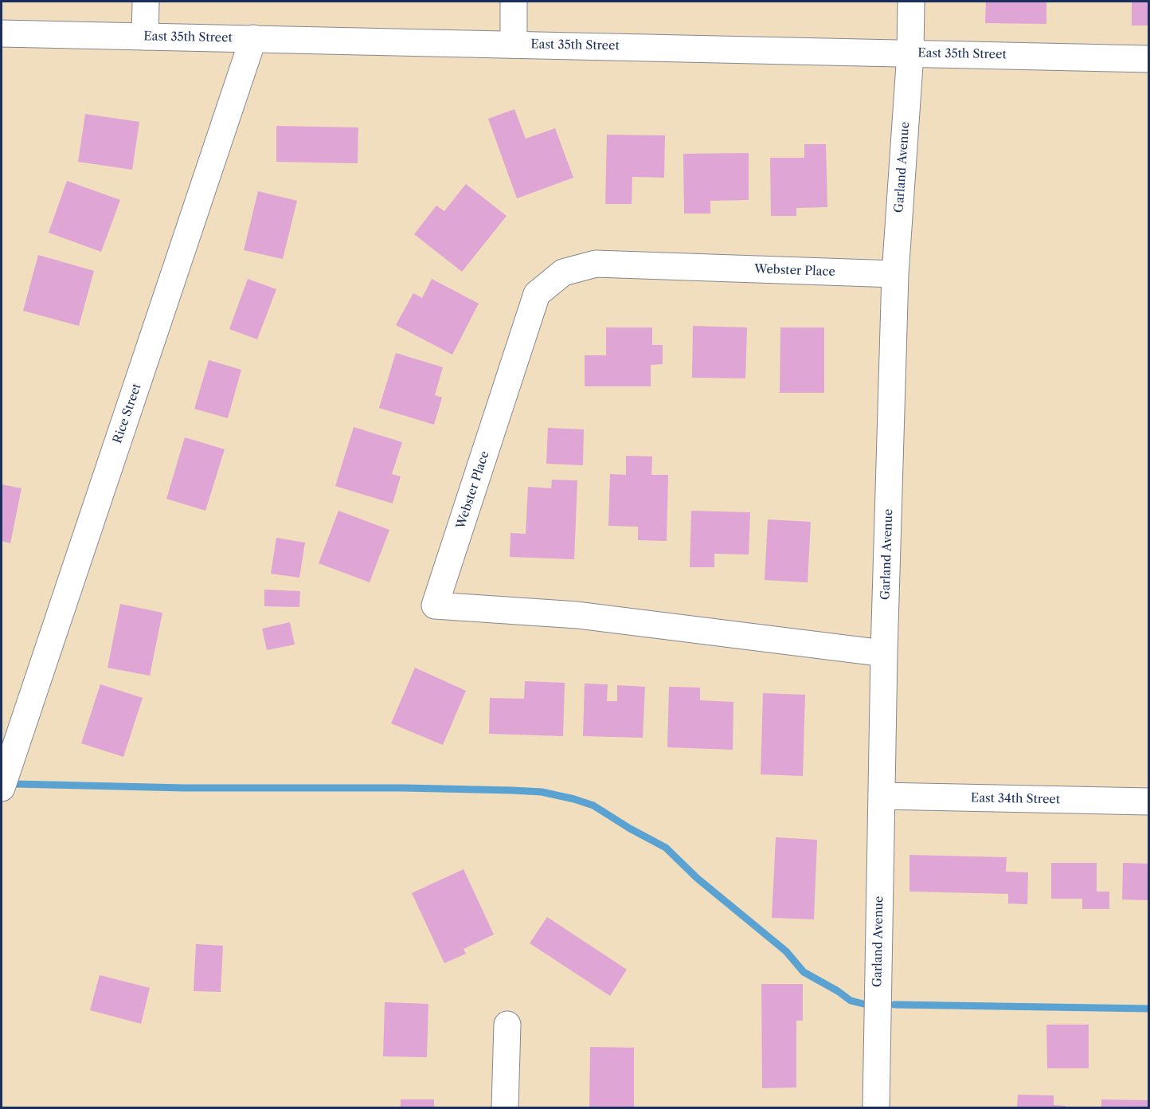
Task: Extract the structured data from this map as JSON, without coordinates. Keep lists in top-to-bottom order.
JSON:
{
  "streets": {
    "street": [
      "East 35th Street",
      "Garland Avenue",
      "Webster Place",
      "Rice Street",
      "East 34th Street"
    ]
  },
  "crossings": [
    ["East 35th Street", "Garland Avenue"],
    ["East 35th Street", "Rice Street"],
    ["Garland Avenue", "Webster Place"],
    ["Garland Avenue", "East 34th Street"]
  ]
}
